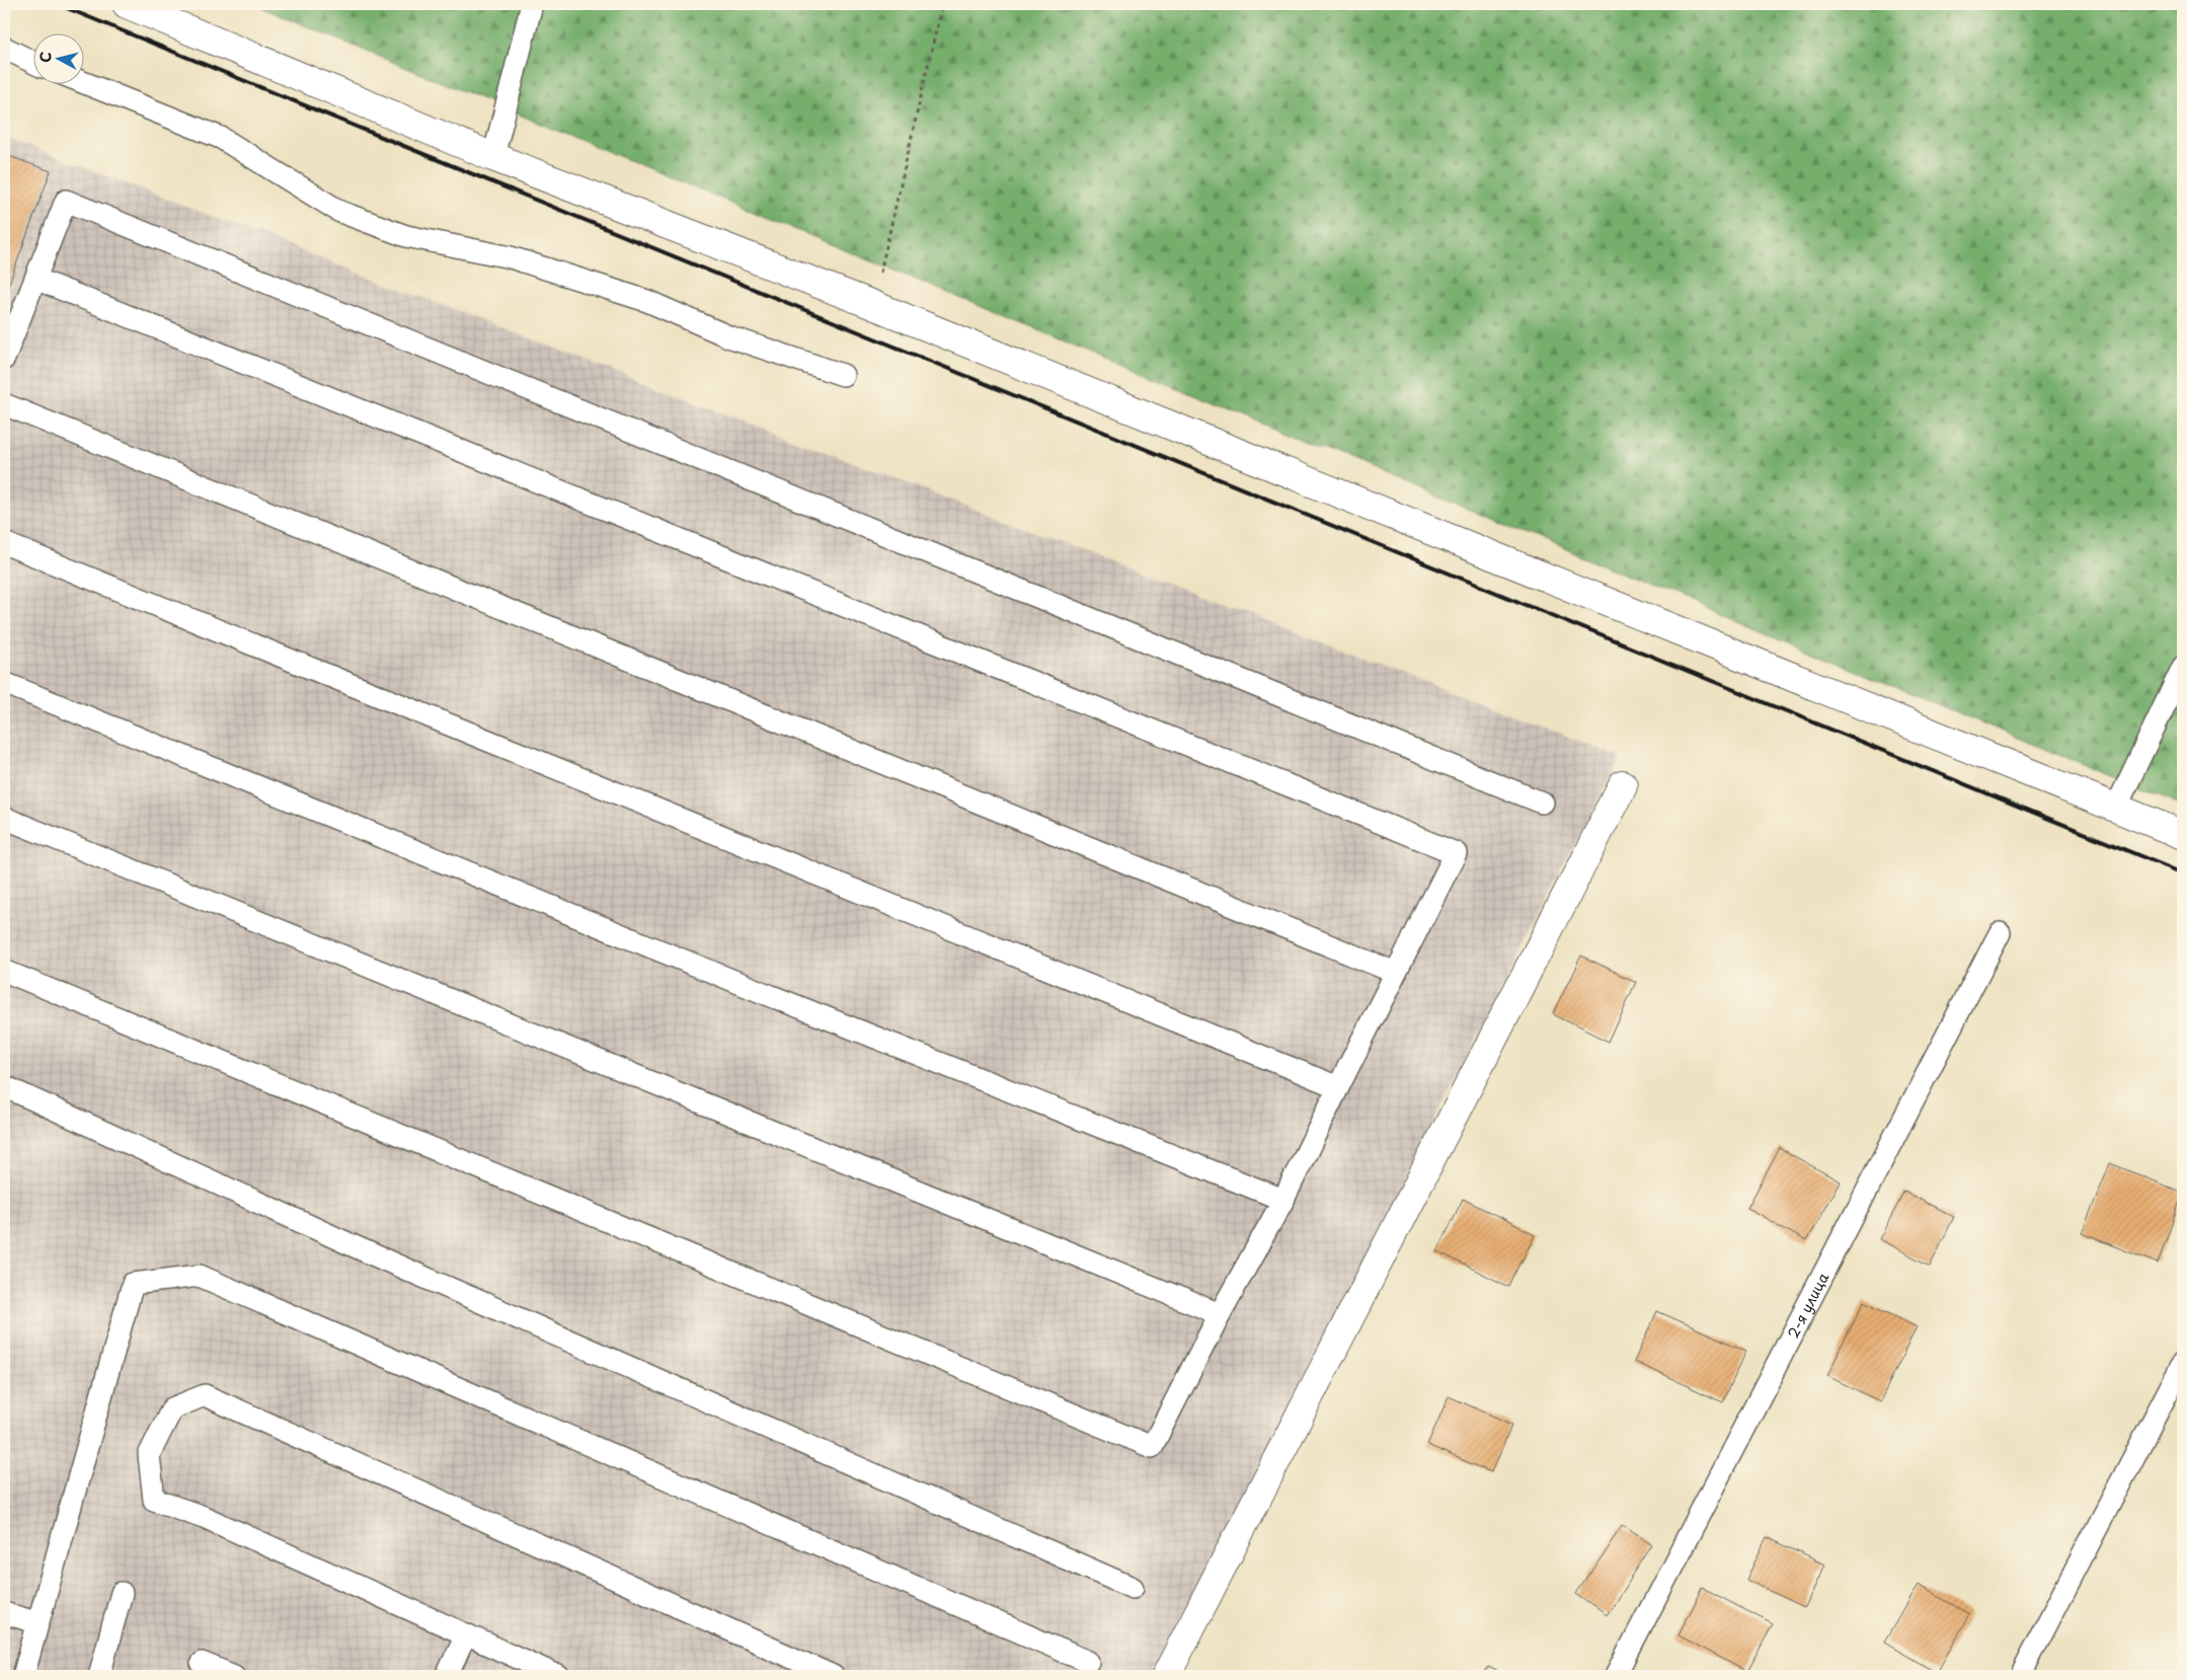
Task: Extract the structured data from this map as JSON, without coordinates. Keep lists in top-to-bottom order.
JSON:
{
  "streets": {
    "lane": ["2-я улица"]
  },
  "north": "left"
}
